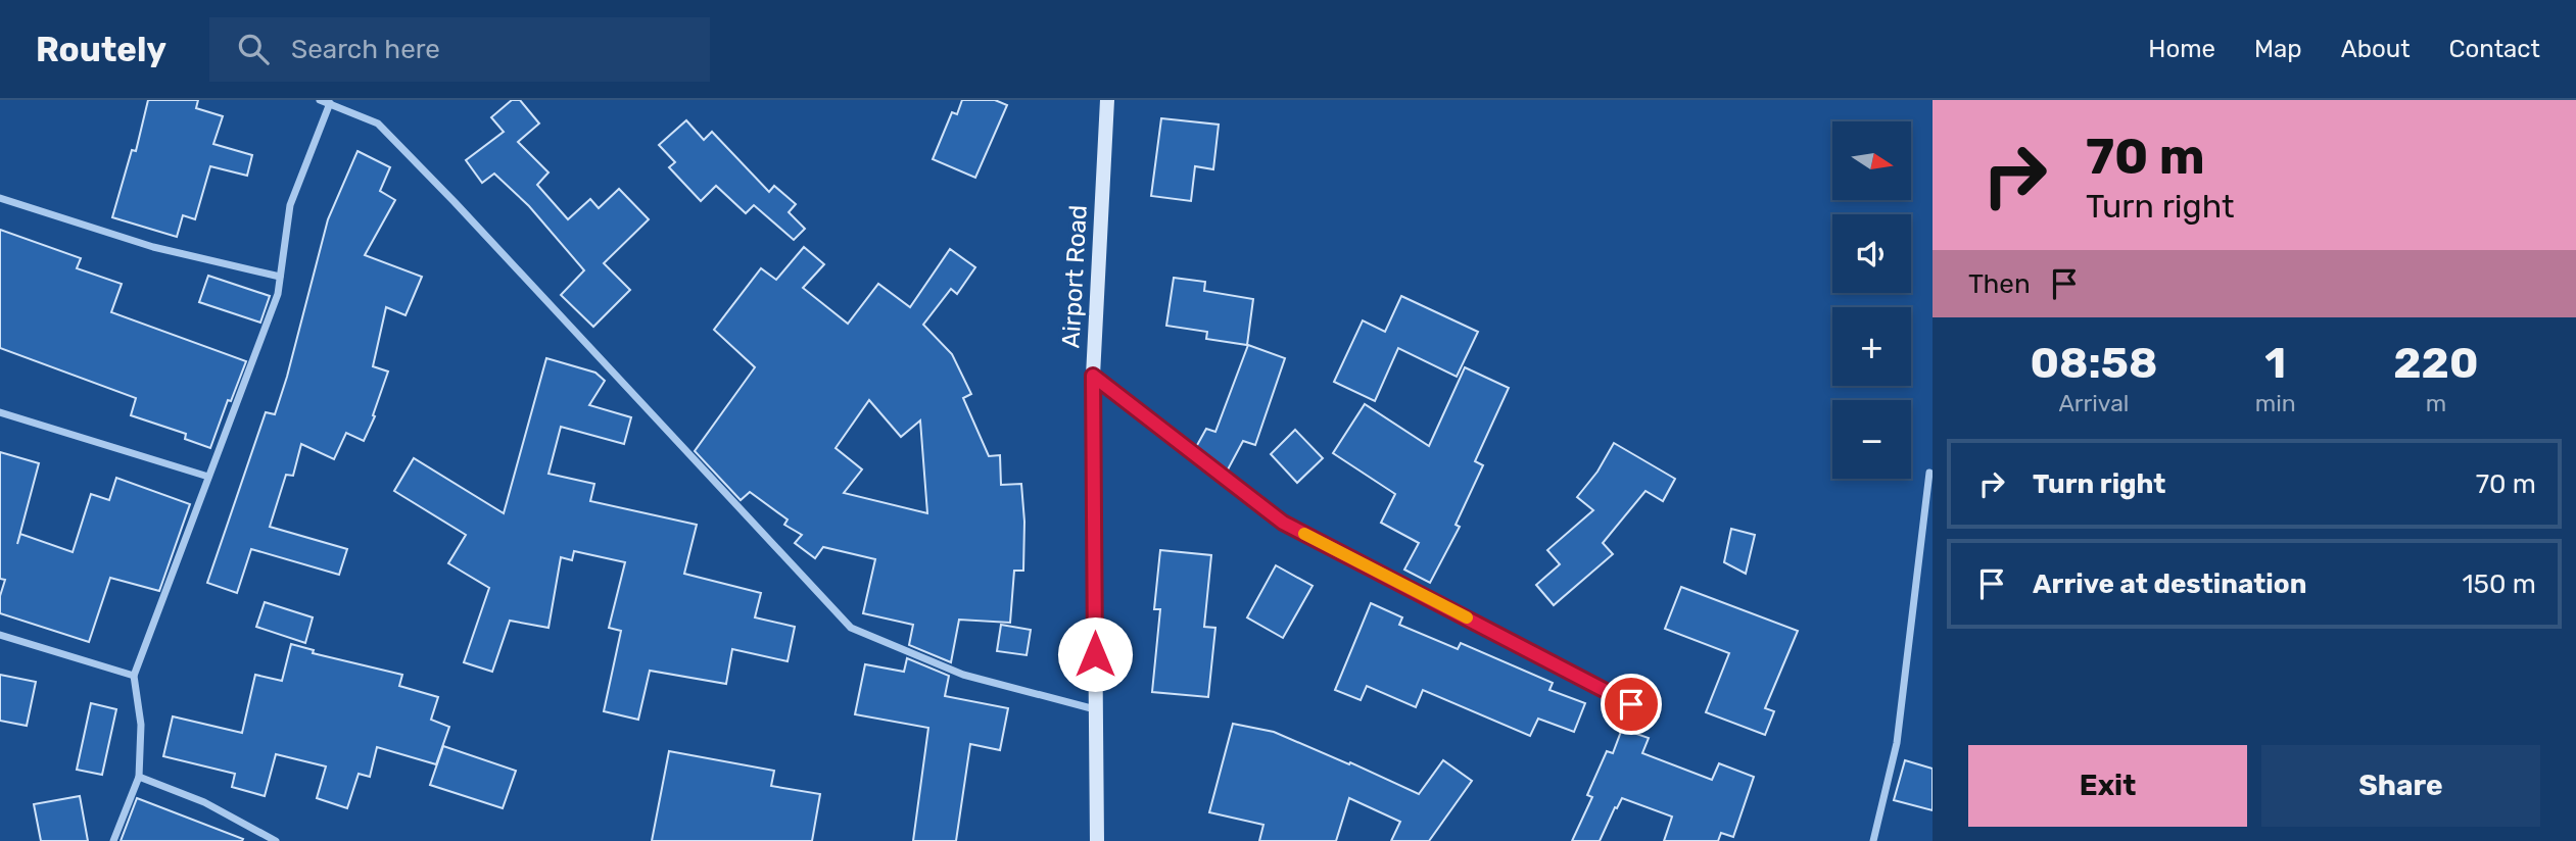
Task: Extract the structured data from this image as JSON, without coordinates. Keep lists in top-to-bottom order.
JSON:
{
  "streets": {
    "main road": ["Airport Road"]
  },
  "north": "right",
  "page": {
    "header": "Routely",
    "search": "Search here",
    "nav": [
      "Home",
      "Map",
      "About",
      "Contact"
    ],
    "turn": ["70 m", "Turn right"],
    "map_buttons": ["+", "−"],
    "then": "Then",
    "eta": [
      "08:58",
      "Arrival",
      "1",
      "min",
      "220",
      "m"
    ],
    "list": [
      {
        "name": "Turn right",
        "value": "70 m"
      },
      {
        "name": "Arrive at destination",
        "value": "150 m"
      }
    ],
    "buttons": ["Exit", "Share"]
  }
}
